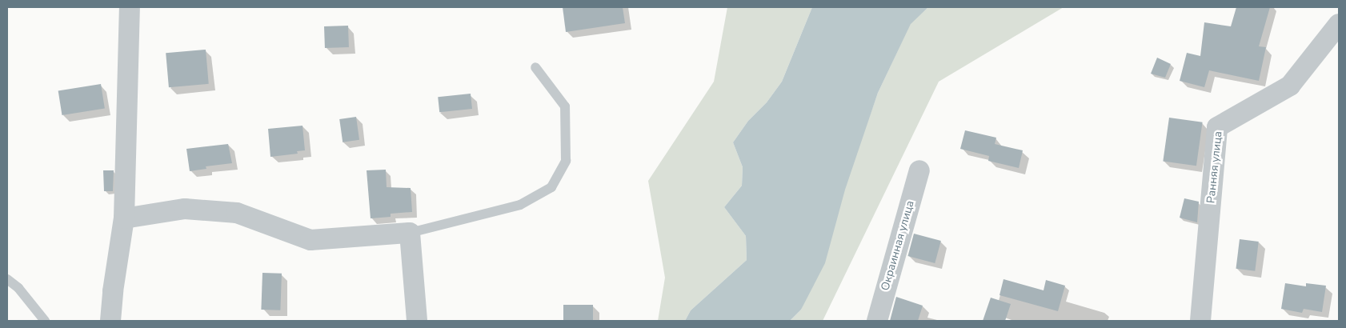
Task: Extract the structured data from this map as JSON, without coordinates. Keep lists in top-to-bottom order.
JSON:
{
  "streets": {
    "street": ["Ранняя улица", "Окраинная улица"]
  }
}
